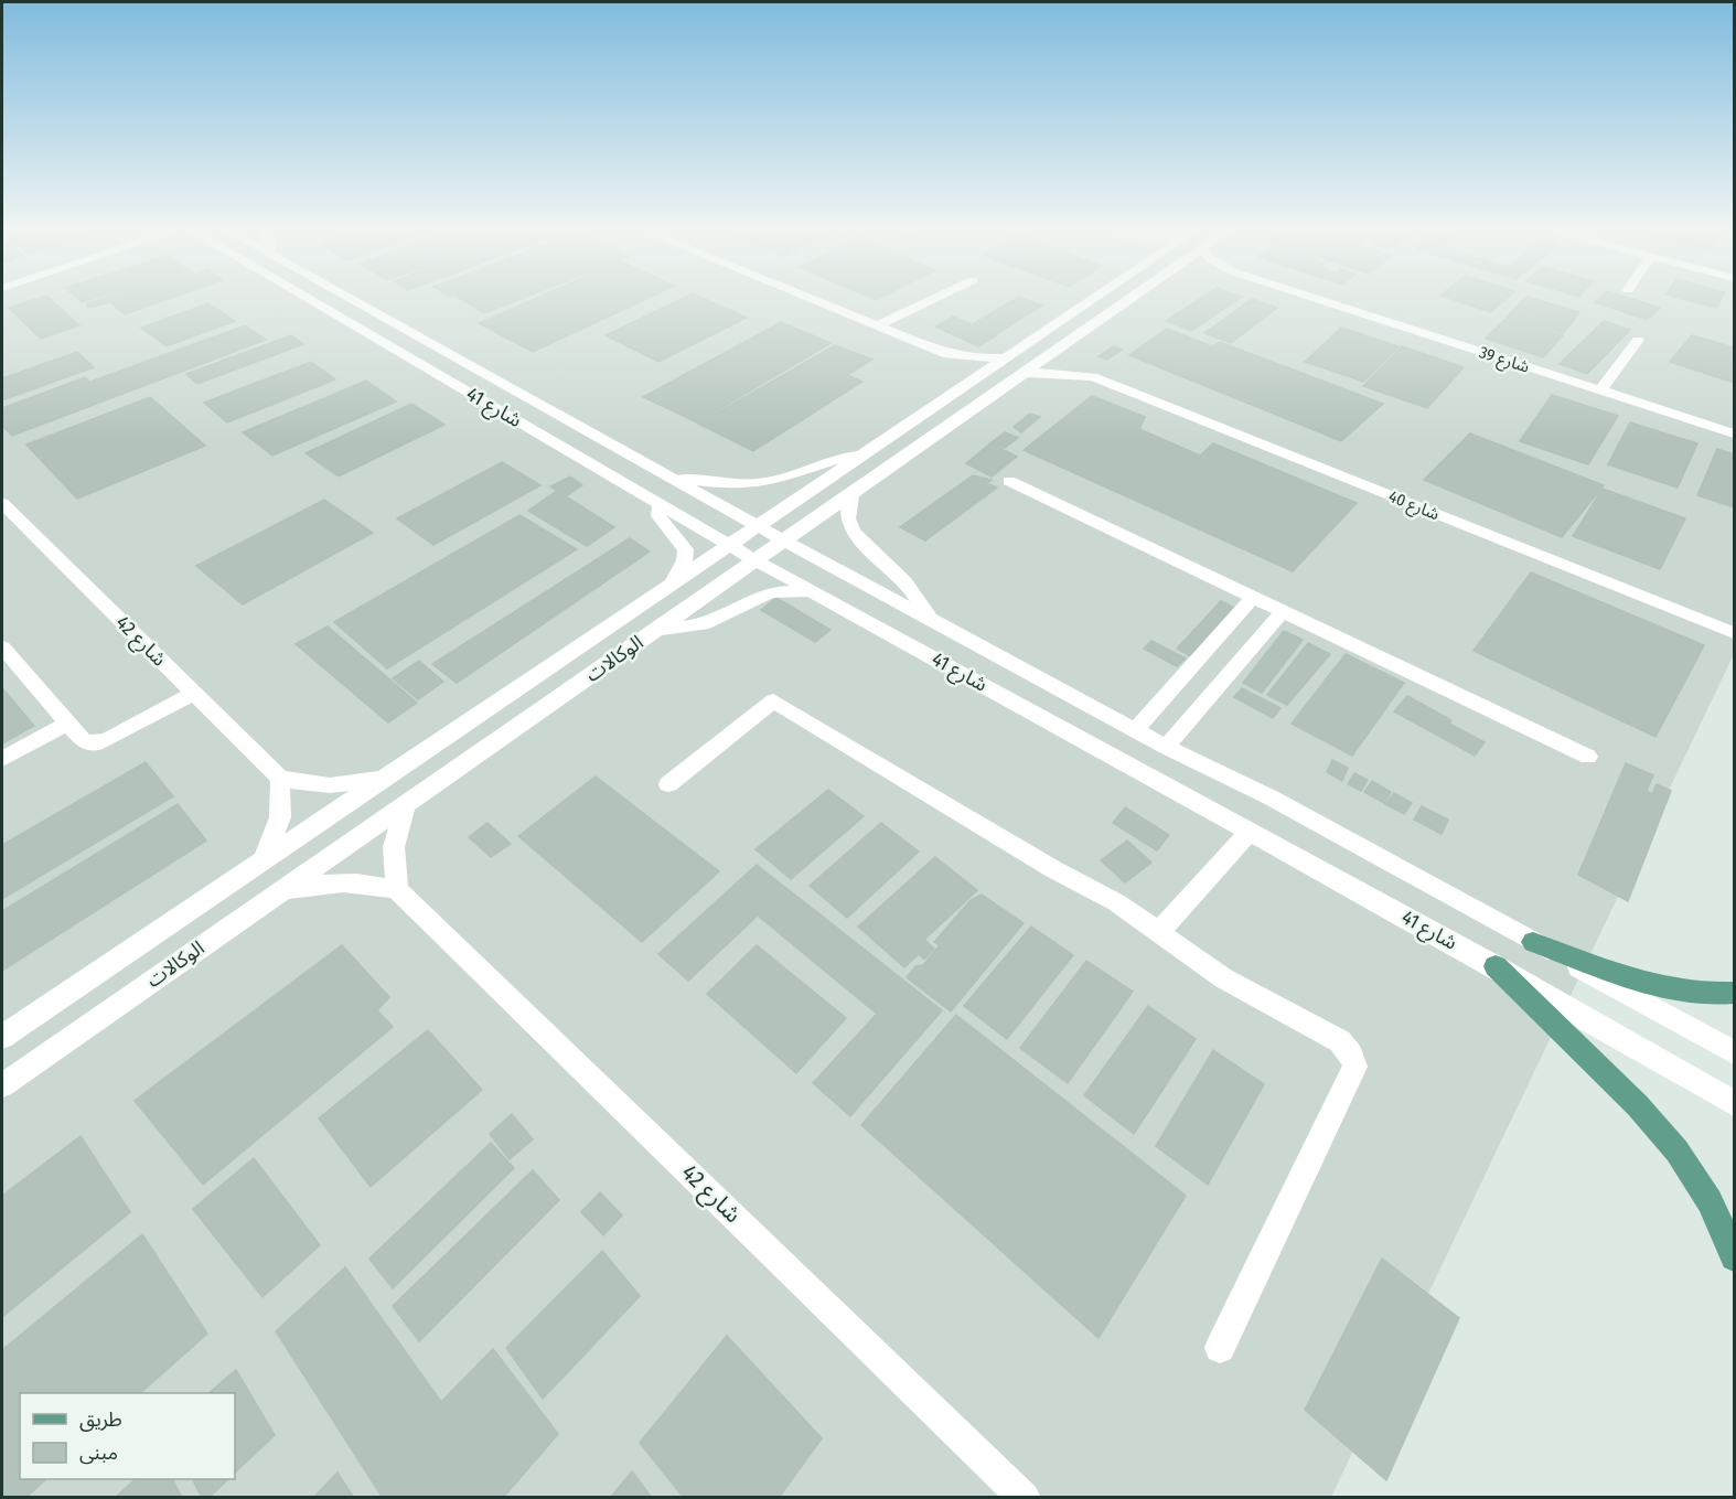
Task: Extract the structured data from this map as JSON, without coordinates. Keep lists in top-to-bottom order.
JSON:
{
  "streets": {
    "street": [
      "شارع 39",
      "شارع 41",
      "شارع 40",
      "شارع 42",
      "الوكالات"
    ]
  },
  "crossings": [
    ["شارع 41", "الوكالات"],
    ["شارع 40", "الوكالات"]
  ],
  "legend": ["طريق", "مبنى"]
}
